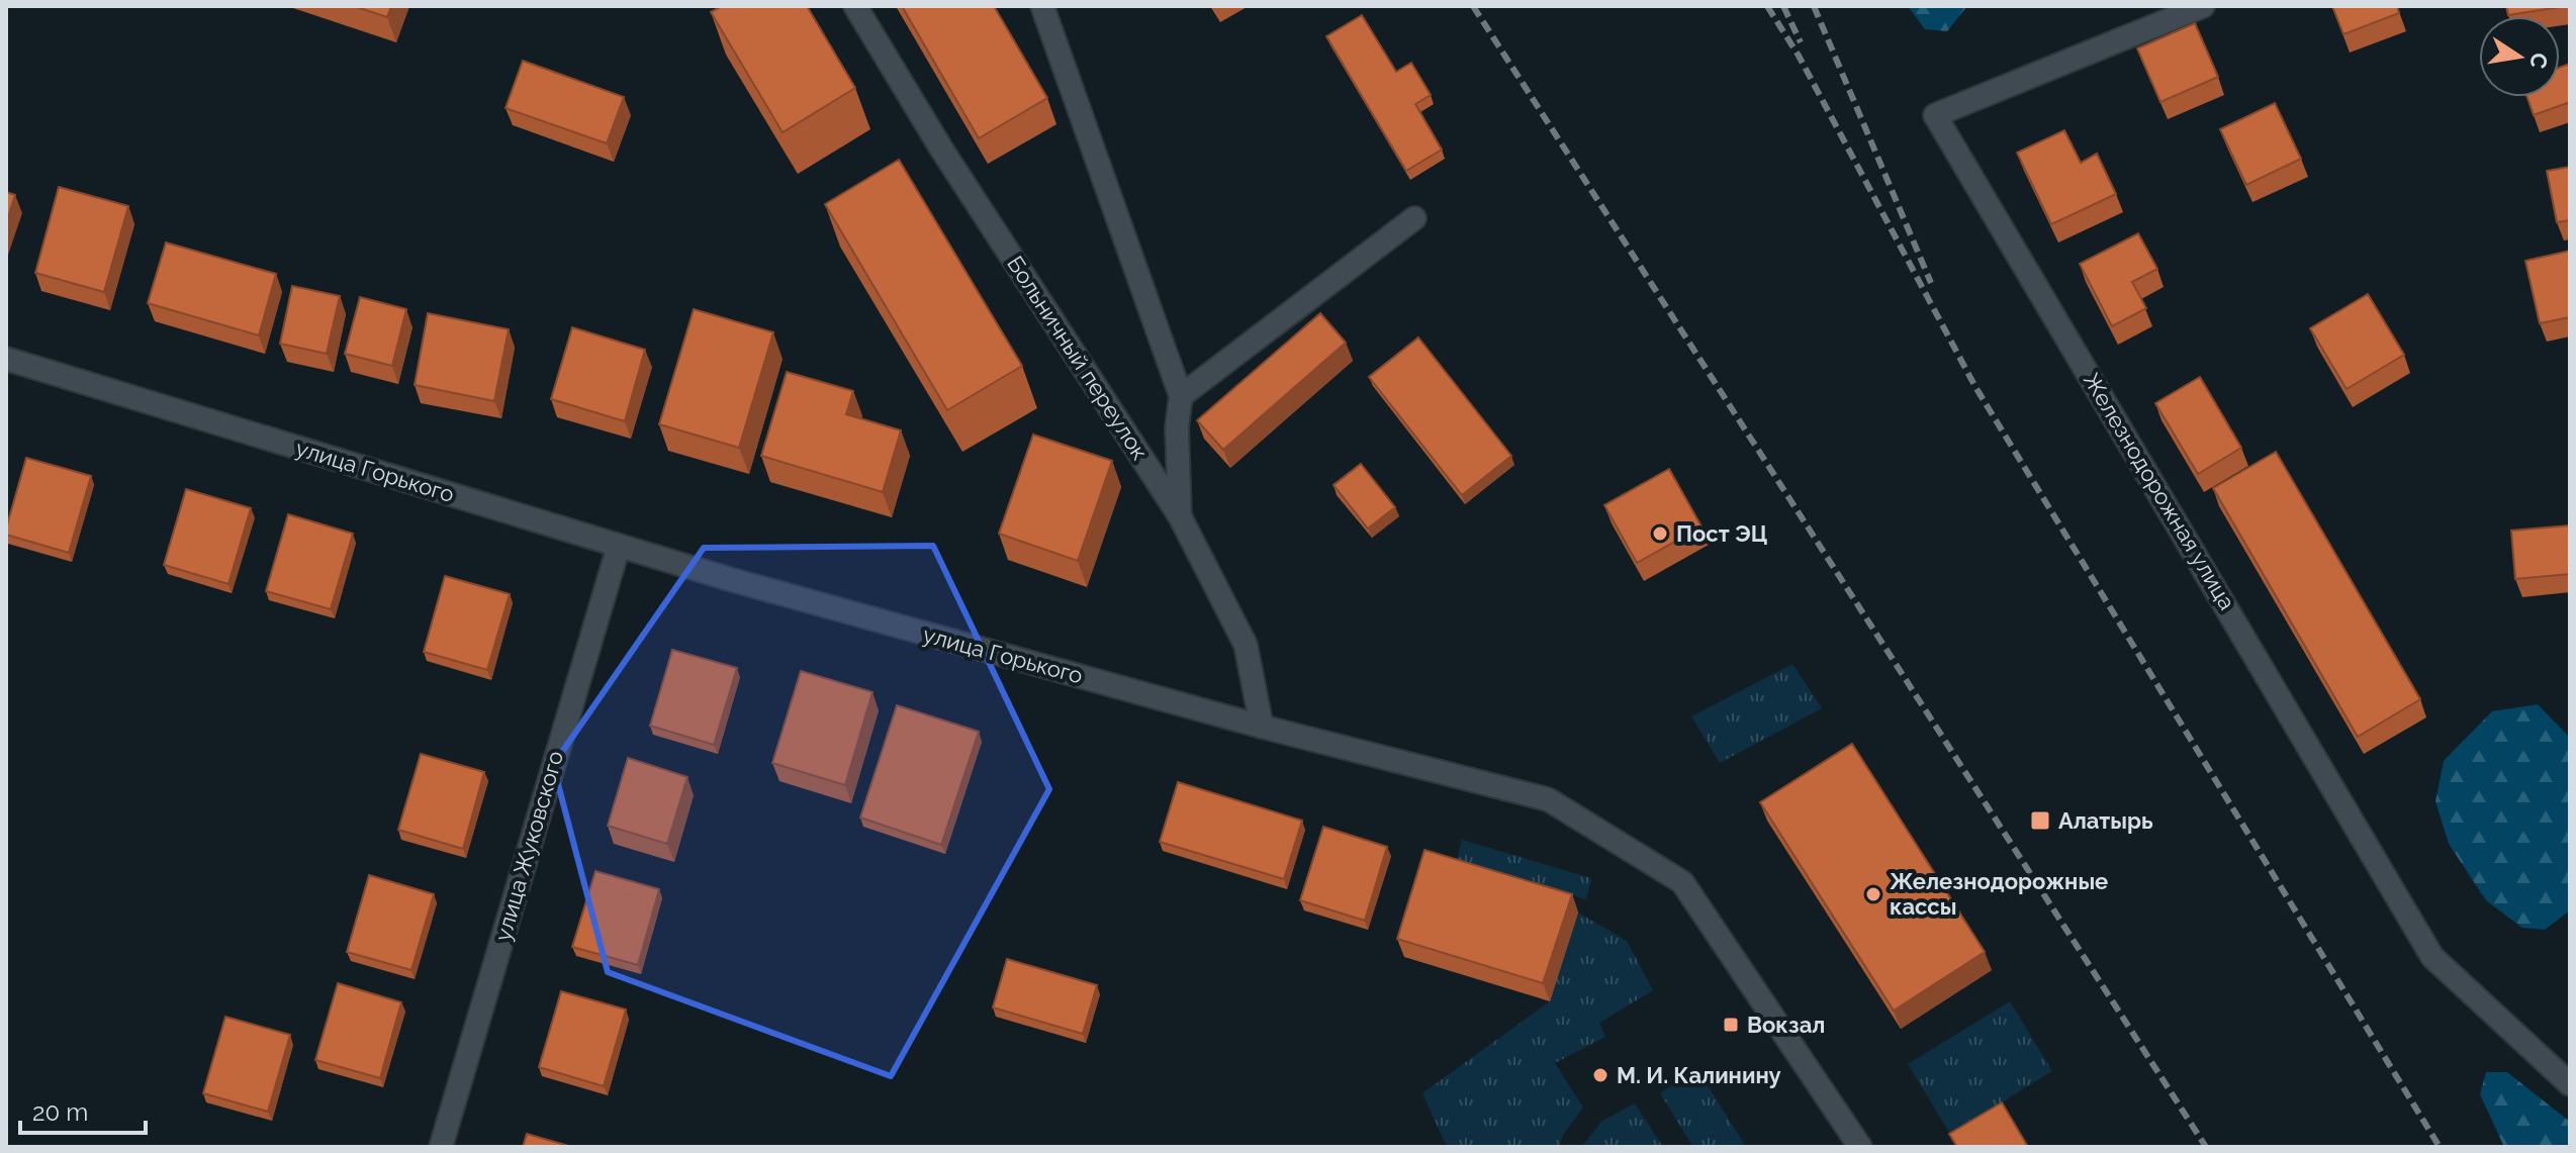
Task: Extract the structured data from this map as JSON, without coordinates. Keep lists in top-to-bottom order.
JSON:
{
  "streets": {
    "street": [
      "Больничный переулок",
      "улица Горького",
      "Железнодорожная улица",
      "улица Жуковского"
    ]
  },
  "crossings": [
    ["Больничный переулок", "улица Горького"],
    ["улица Горького", "улица Жуковского"]
  ],
  "places": {
    "other": ["Пост ЭЦ", "Железнодорожные кассы", "М. И. Калинину"],
    "transit": ["Алатырь", "Вокзал"]
  },
  "scale_bar": "20 m",
  "north": "right"
}
